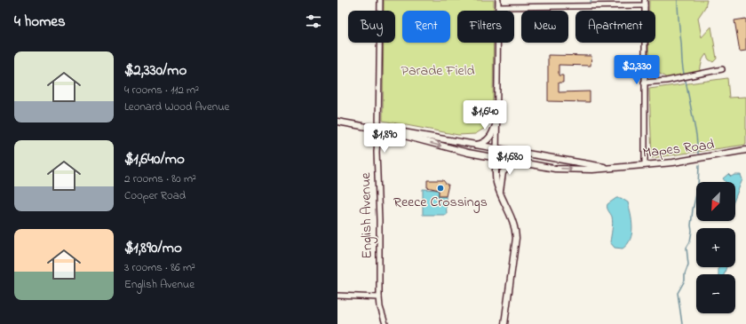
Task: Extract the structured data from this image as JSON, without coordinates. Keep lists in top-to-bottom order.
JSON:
{
  "streets": {
    "street": ["Mapes Road", "English Avenue"]
  },
  "crossings": [
    ["Mapes Road", "English Avenue"]
  ],
  "parks": ["Parade Field"],
  "places": ["Reece Crossings"],
  "north": "bottom left",
  "page": {
    "heading": "4 homes",
    "chip": [
      "Buy",
      "Rent",
      "Filters",
      "New",
      "Apartment"
    ],
    "list": [
      {
        "name": "$2,330/mo",
        "note": "4 rooms · 112 m² · Leonard Wood Avenue"
      },
      {
        "name": "$1,640/mo",
        "note": "2 rooms · 80 m² · Cooper Road"
      },
      {
        "name": "$1,890/mo",
        "note": "3 rooms · 86 m² · English Avenue"
      }
    ],
    "price": [
      "$2,330",
      "$1,640",
      "$1,890",
      "$1,680"
    ],
    "map_buttons": ["+", "−"]
  }
}
